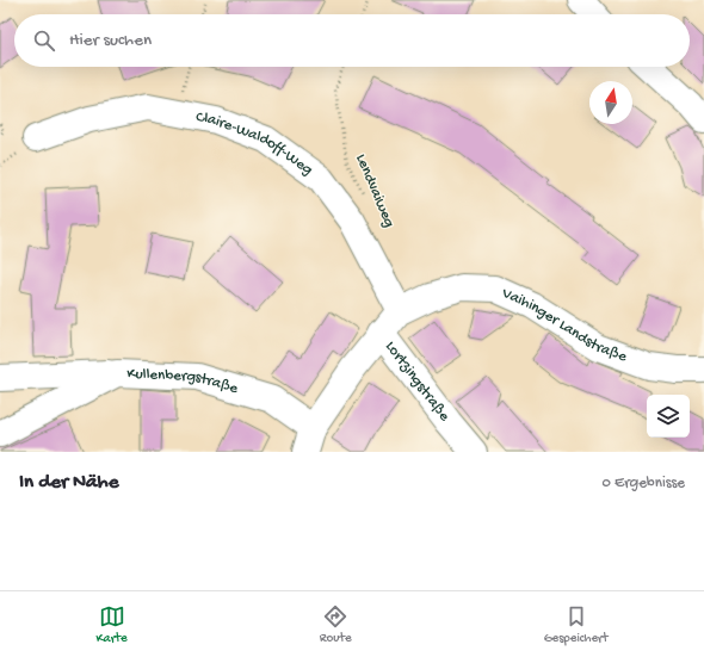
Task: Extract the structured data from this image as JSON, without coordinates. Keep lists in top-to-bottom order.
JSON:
{
  "streets": {
    "street": [
      "Claire-Waldoff-Weg",
      "Vaihinger Landstraße",
      "Lortzingstraße",
      "Kullenbergstraße"
    ],
    "path": ["Lendvaiweg"]
  },
  "crossings": [
    ["Claire-Waldoff-Weg", "Vaihinger Landstraße"],
    ["Vaihinger Landstraße", "Lortzingstraße"],
    ["Vaihinger Landstraße", "Kullenbergstraße"]
  ],
  "north": "top",
  "page": {
    "search": "Hier suchen",
    "heading": ["In der Nähe", "0 Ergebnisse"],
    "nav": ["Karte", "Route", "Gespeichert"]
  }
}
